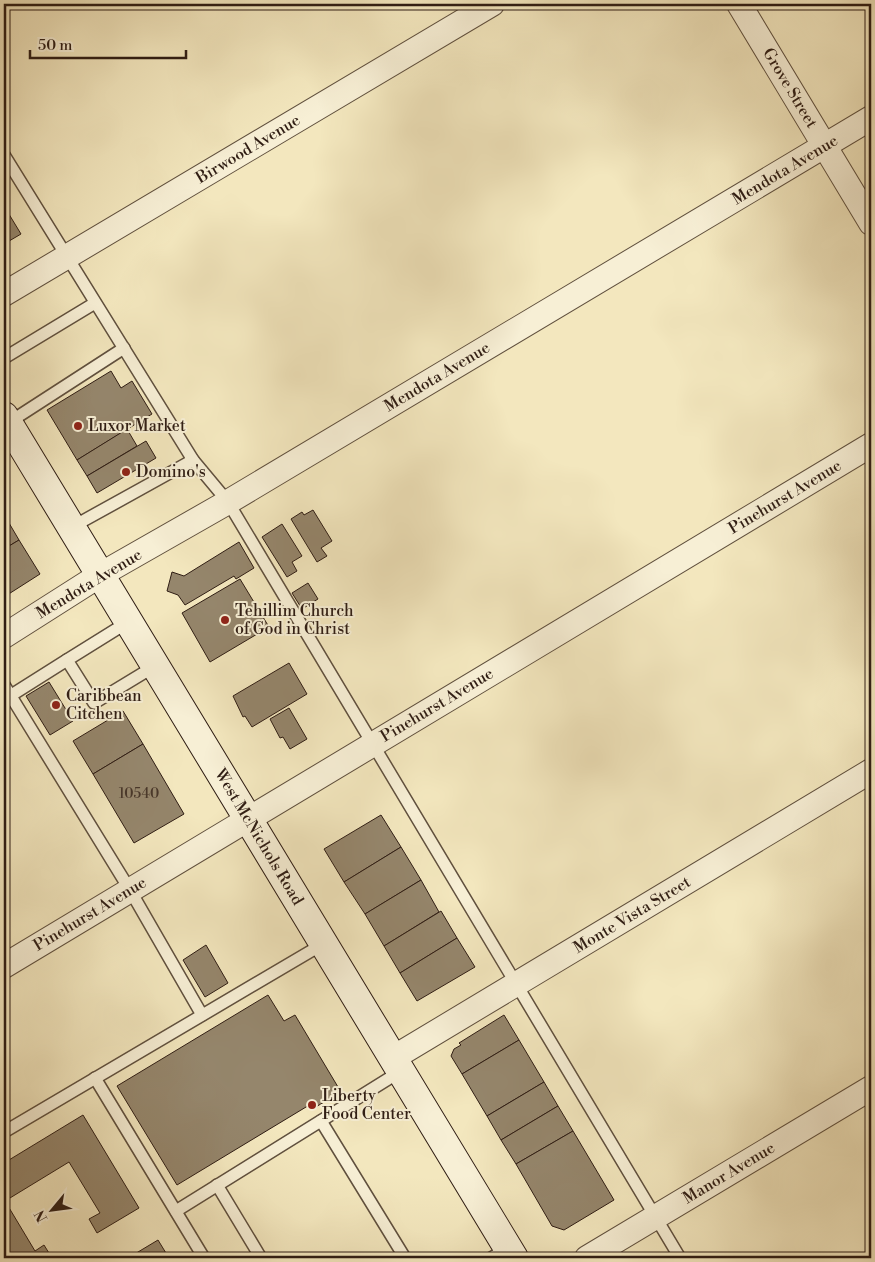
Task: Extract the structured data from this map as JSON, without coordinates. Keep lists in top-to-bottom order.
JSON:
{
  "streets": {
    "main road": ["West McNichols Road"],
    "street": [
      "Grove Street",
      "Birwood Avenue",
      "Mendota Avenue",
      "Pinehurst Avenue",
      "Monte Vista Street",
      "Manor Avenue"
    ]
  },
  "crossings": [
    ["Grove Street", "Mendota Avenue"],
    ["Mendota Avenue", "West McNichols Road"],
    ["Pinehurst Avenue", "West McNichols Road"],
    ["West McNichols Road", "Monte Vista Street"]
  ],
  "places": [
    "Luxor Market",
    "Domino's",
    "Tehillim Church of God in Christ",
    "Caribbean Citchen",
    "Liberty Food Center"
  ],
  "house_numbers": ["10540"],
  "scale_bar": "50 m",
  "north": "bottom left"
}
